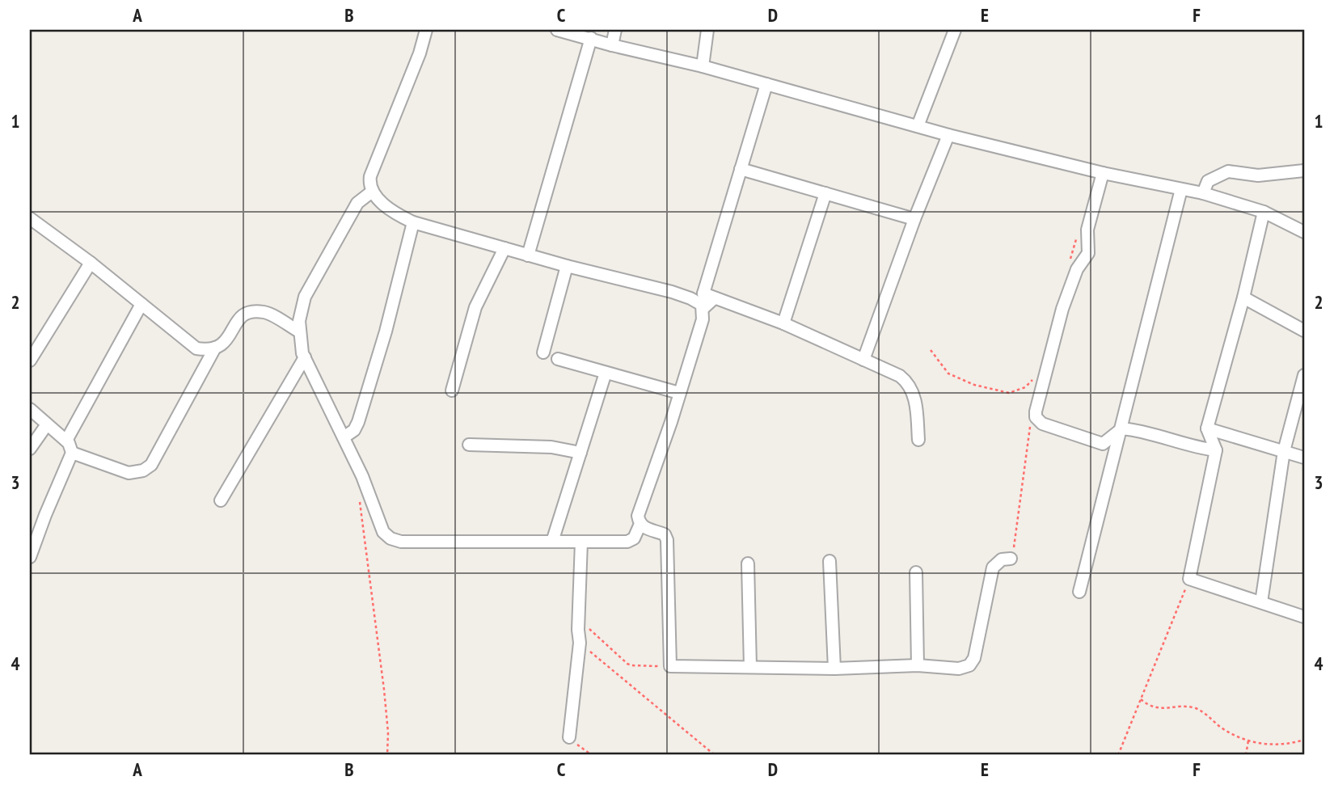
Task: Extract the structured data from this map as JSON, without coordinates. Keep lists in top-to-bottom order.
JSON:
{
  "grid": {
    "columns": [
      "A",
      "B",
      "C",
      "D",
      "E",
      "F"
    ],
    "rows": [
      "1",
      "2",
      "3",
      "4"
    ]
  }
}
